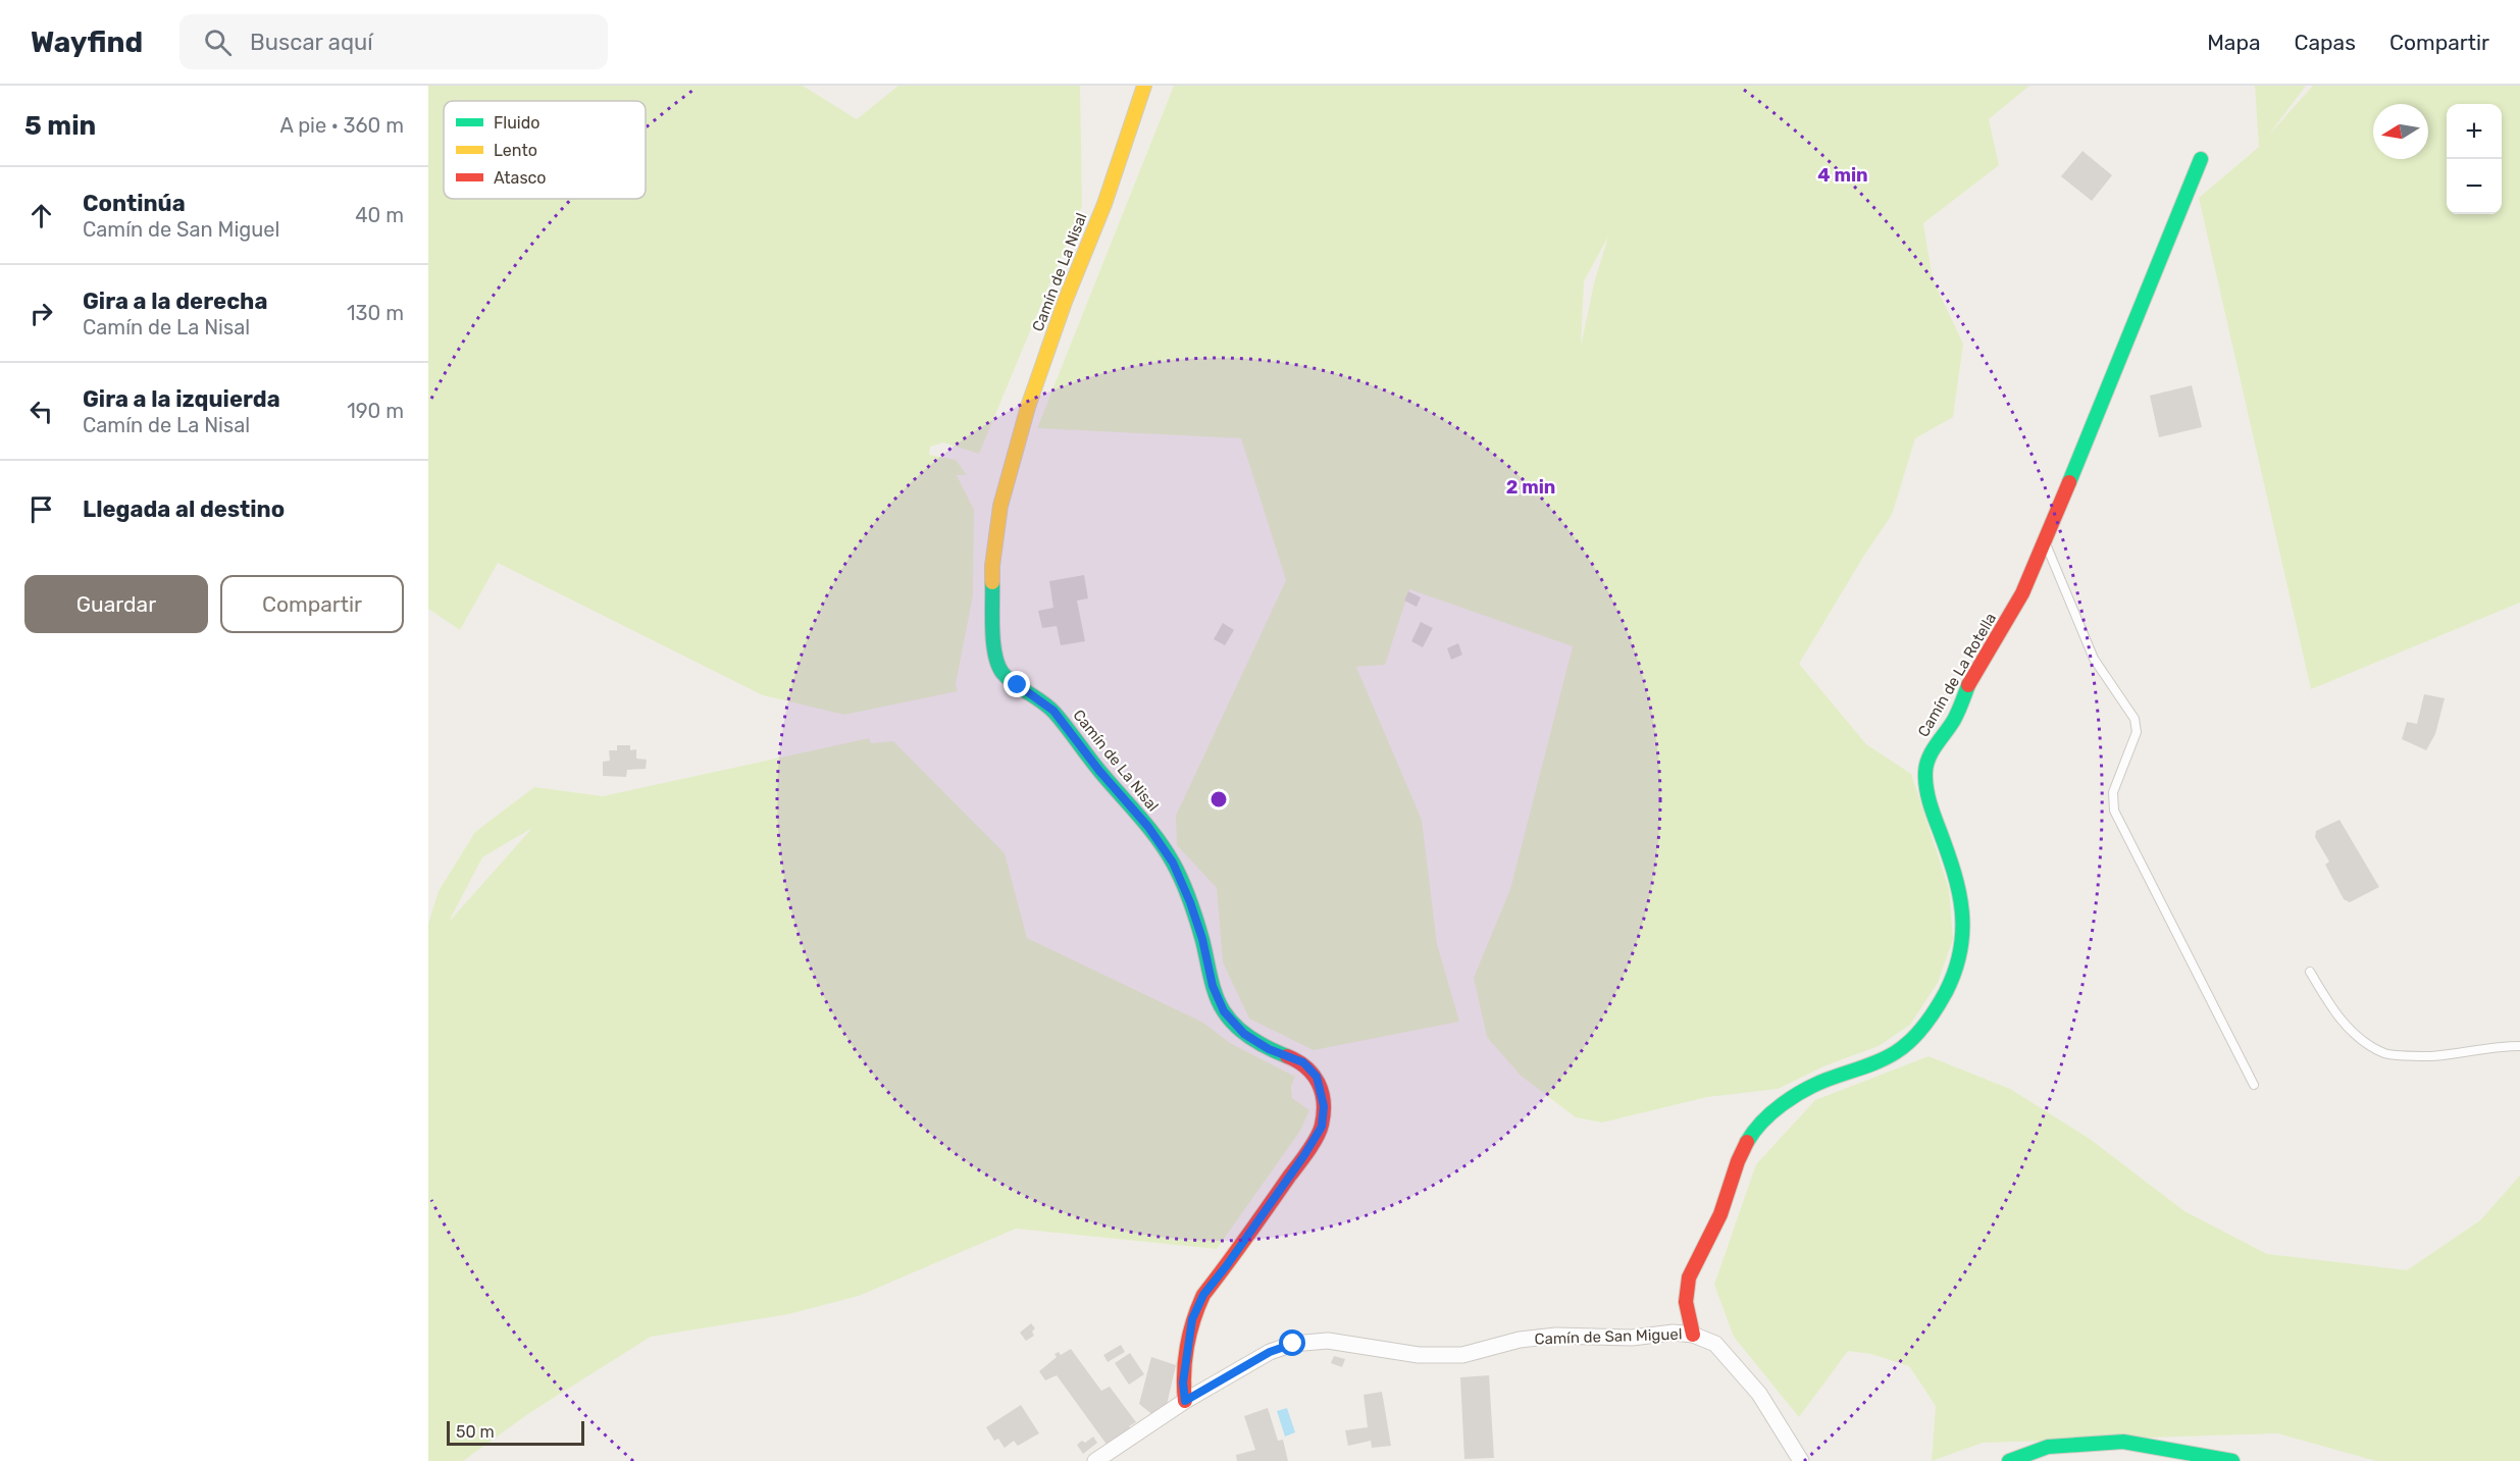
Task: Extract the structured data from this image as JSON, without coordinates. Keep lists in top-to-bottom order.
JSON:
{
  "streets": {
    "street": ["Camín de La Nisal", "Camín de La Rotella", "Camín de San Miguel"]
  },
  "crossings": [
    ["Camín de La Nisal", "Camín de San Miguel"],
    ["Camín de La Rotella", "Camín de San Miguel"]
  ],
  "legend": ["Fluido", "Lento", "Atasco"],
  "scale_bar": "50 m",
  "north": "left",
  "page": {
    "header": "Wayfind",
    "search": "Buscar aquí",
    "nav": ["Mapa", "Capas", "Compartir"],
    "heading": ["5 min", "A pie · 360 m"],
    "map_buttons": ["+", "−"],
    "list": [
      ["Continúa", "Camín de San Miguel", "40 m"],
      ["Gira a la derecha", "Camín de La Nisal", "130 m"],
      ["Gira a la izquierda", "Camín de La Nisal", "190 m"],
      "Llegada al destino"
    ],
    "buttons": ["Guardar", "Compartir"],
    "scale": "50 m"
  },
  "rings": ["4 min", "2 min"]
}
